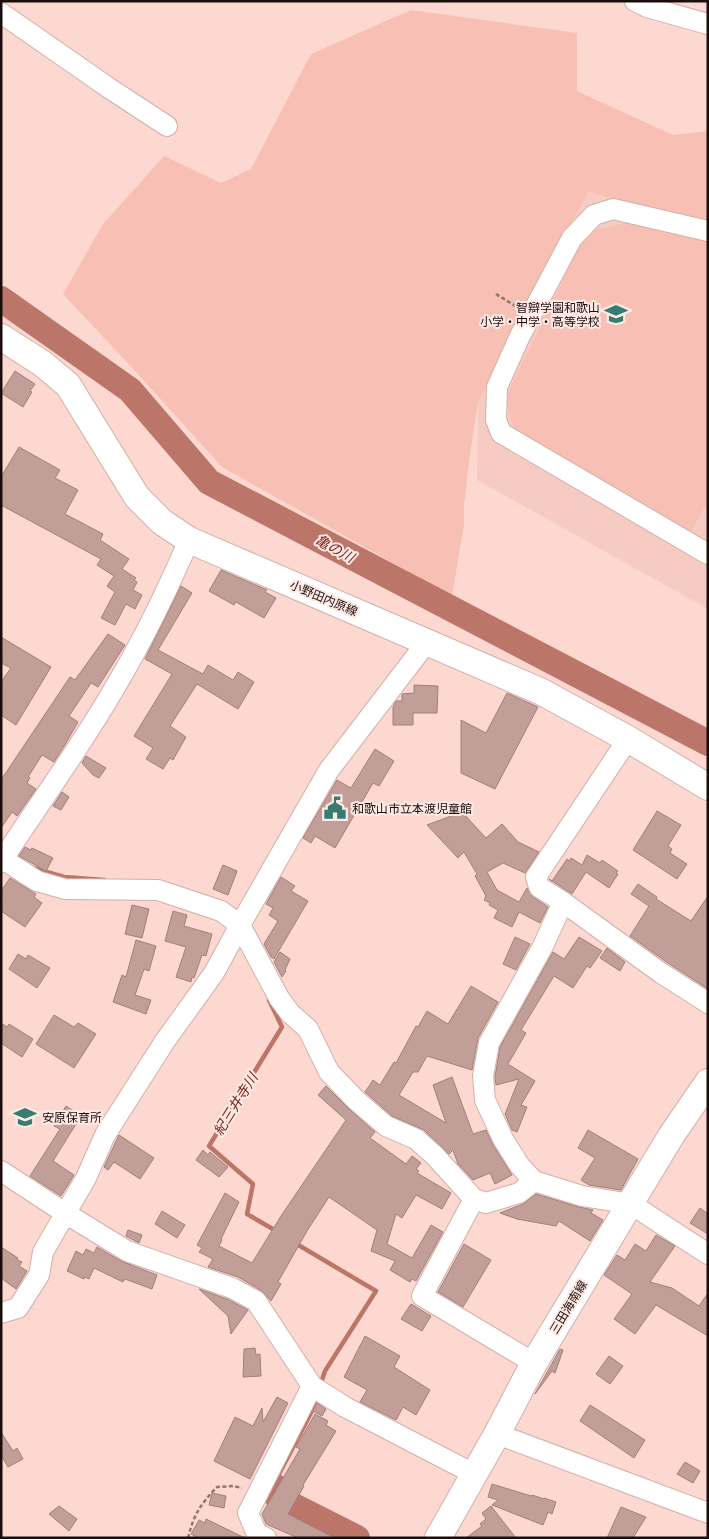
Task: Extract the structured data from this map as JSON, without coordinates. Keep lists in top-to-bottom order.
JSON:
{
  "streets": {
    "main road": ["小野田内原線", "三田海南線"]
  },
  "water": ["亀の川", "紀三井寺川"],
  "places": {
    "school or university": ["智辯学園和歌山 小学・中学・高等学校", "安原保育所"],
    "public building": ["和歌山市立本渡児童館"]
  }
}
